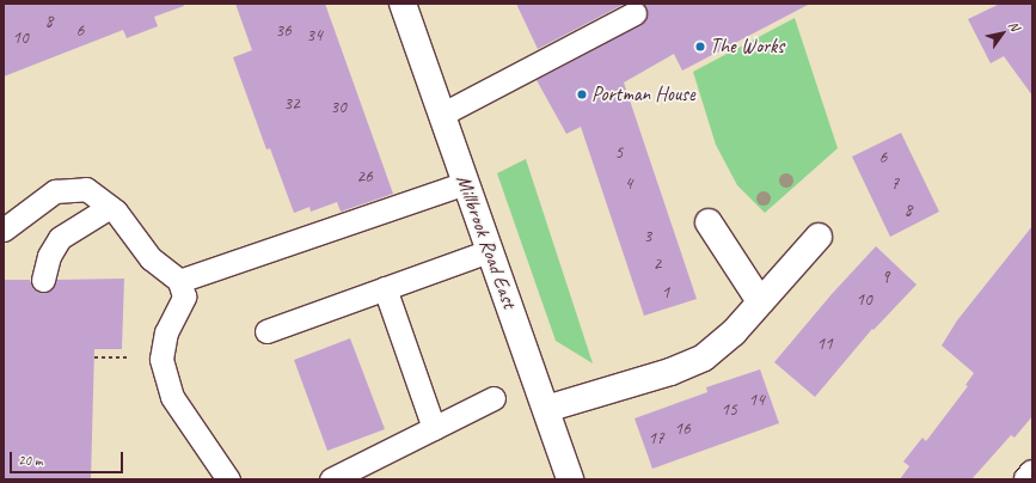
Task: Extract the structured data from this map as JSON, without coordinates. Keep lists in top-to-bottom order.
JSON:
{
  "streets": {
    "street": ["Millbrook Road East"]
  },
  "places": ["The Works", "Portman House"],
  "house_numbers": [
    "8",
    "6",
    "36",
    "34",
    "10",
    "32",
    "30",
    "5",
    "6",
    "26",
    "4",
    "7",
    "8",
    "3",
    "2",
    "9",
    "1",
    "10",
    "11",
    "14",
    "15",
    "16",
    "17"
  ],
  "scale_bar": "20 m",
  "north": "top right"
}
